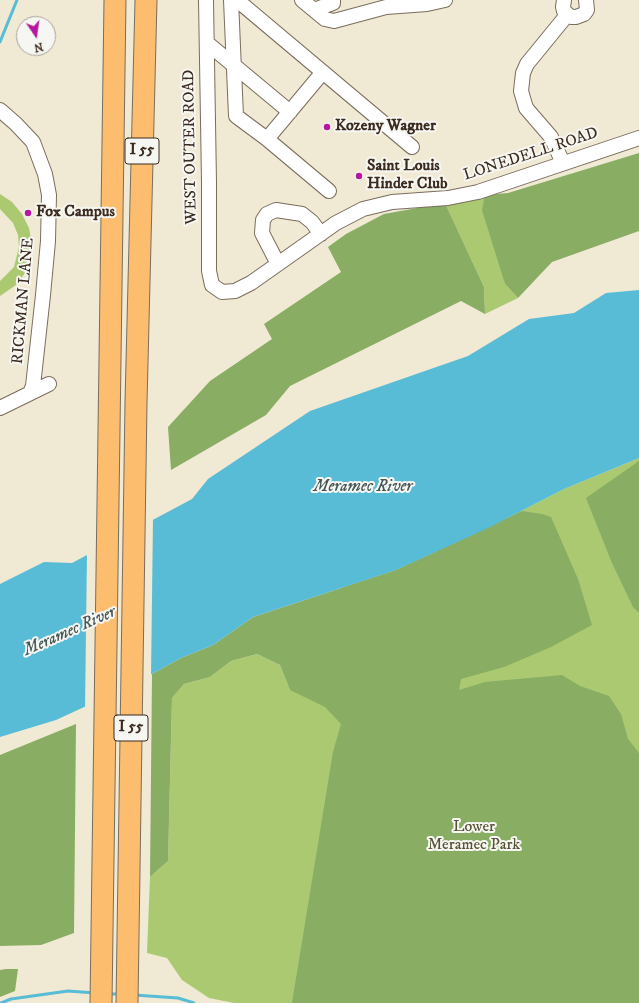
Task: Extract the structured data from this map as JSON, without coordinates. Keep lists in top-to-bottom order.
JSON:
{
  "streets": {
    "highway": ["I 55"],
    "street": ["WEST OUTER ROAD", "LONEDELL ROAD", "RICKMAN LANE"]
  },
  "crossings": [
    ["WEST OUTER ROAD", "LONEDELL ROAD"]
  ],
  "water": ["Meramec River"],
  "parks": ["Lower Meramec Park"],
  "places": ["Kozeny Wagner", "Saint Louis Hinder Club", "Fox Campus"],
  "north": "bottom"
}
